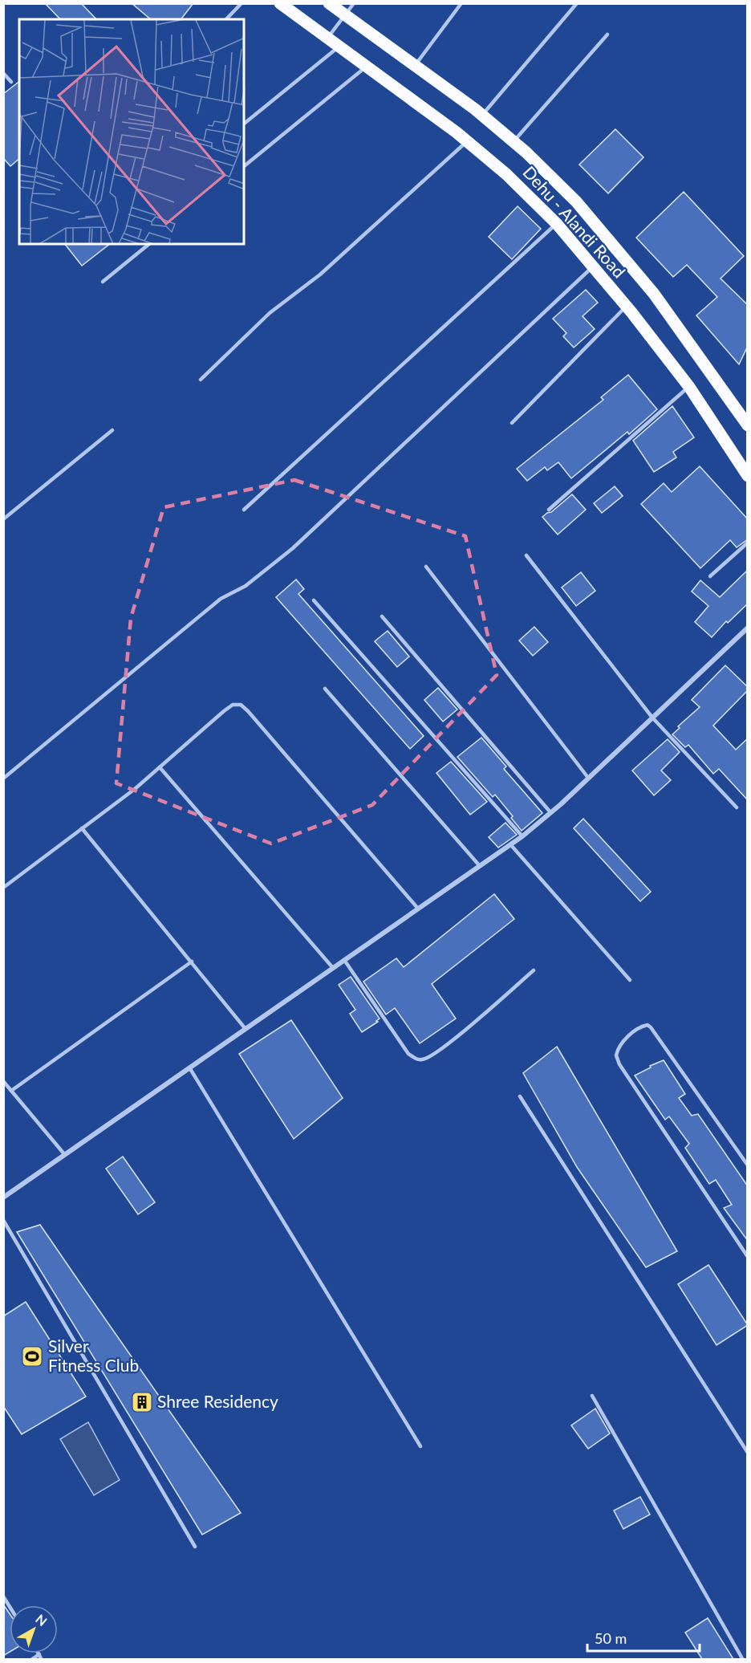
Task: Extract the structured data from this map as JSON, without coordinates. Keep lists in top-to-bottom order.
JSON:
{
  "streets": {
    "main road": ["Dehu - Alandi Road"]
  },
  "places": {
    "sports": ["Silver Fitness Club"],
    "building": ["Shree Residency"]
  },
  "scale_bar": "50 m",
  "north": "top right"
}
